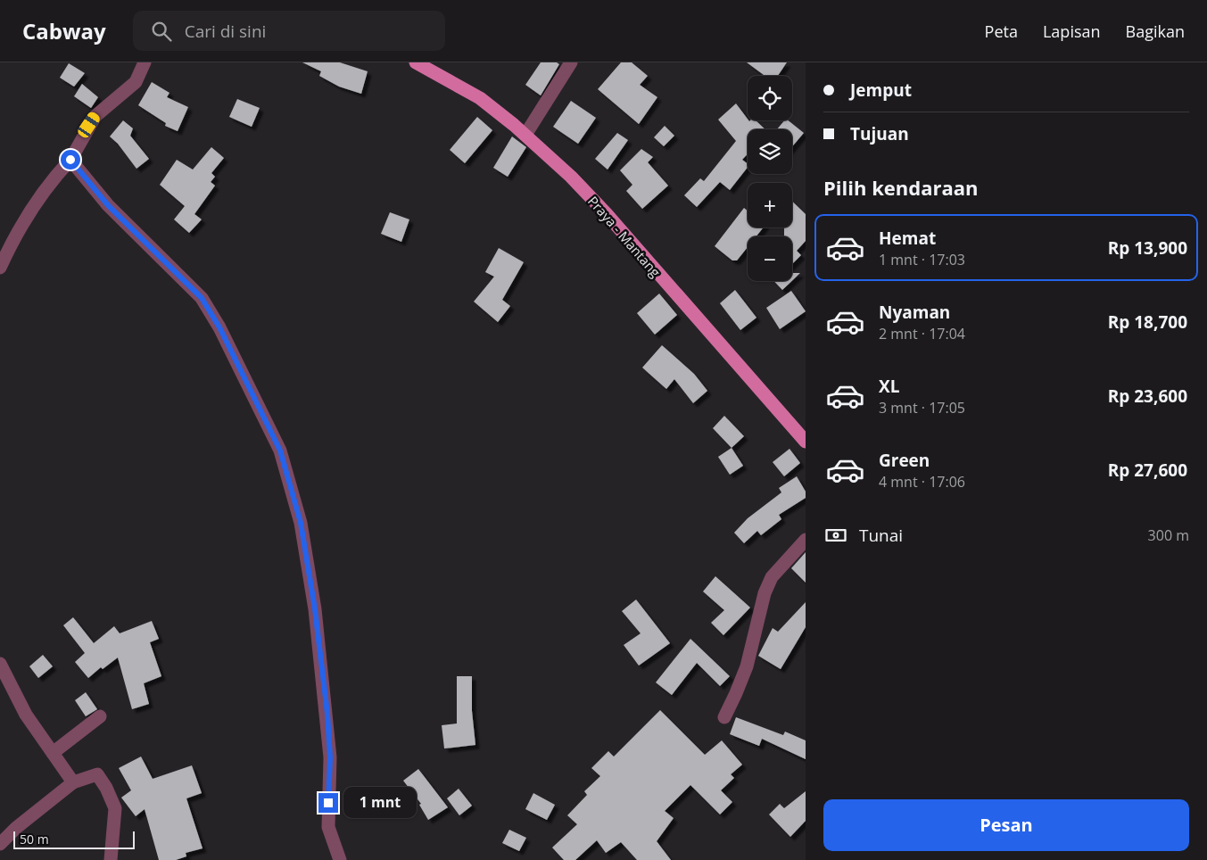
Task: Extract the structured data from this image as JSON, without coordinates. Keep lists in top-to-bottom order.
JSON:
{
  "streets": {
    "main road": ["Praya - Mantang"]
  },
  "scale_bar": "50 m",
  "page": {
    "header": "Cabway",
    "search": "Cari di sini",
    "nav": ["Peta", "Lapisan", "Bagikan"],
    "banner": ["Jemput", "Tujuan"],
    "map_buttons": ["+", "−"],
    "heading": "Pilih kendaraan",
    "list": [
      {
        "name": "Hemat",
        "note": "1 mnt · 17:03",
        "value": "Rp 13,900"
      },
      {
        "name": "Nyaman",
        "note": "2 mnt · 17:04",
        "value": "Rp 18,700"
      },
      {
        "name": "XL",
        "note": "3 mnt · 17:05",
        "value": "Rp 23,600"
      },
      {
        "name": "Green",
        "note": "4 mnt · 17:06",
        "value": "Rp 27,600"
      }
    ],
    "pay": ["Tunai", "300 m"],
    "bubble": "1 mnt",
    "buttons": "Pesan",
    "scale": "50 m"
  }
}
